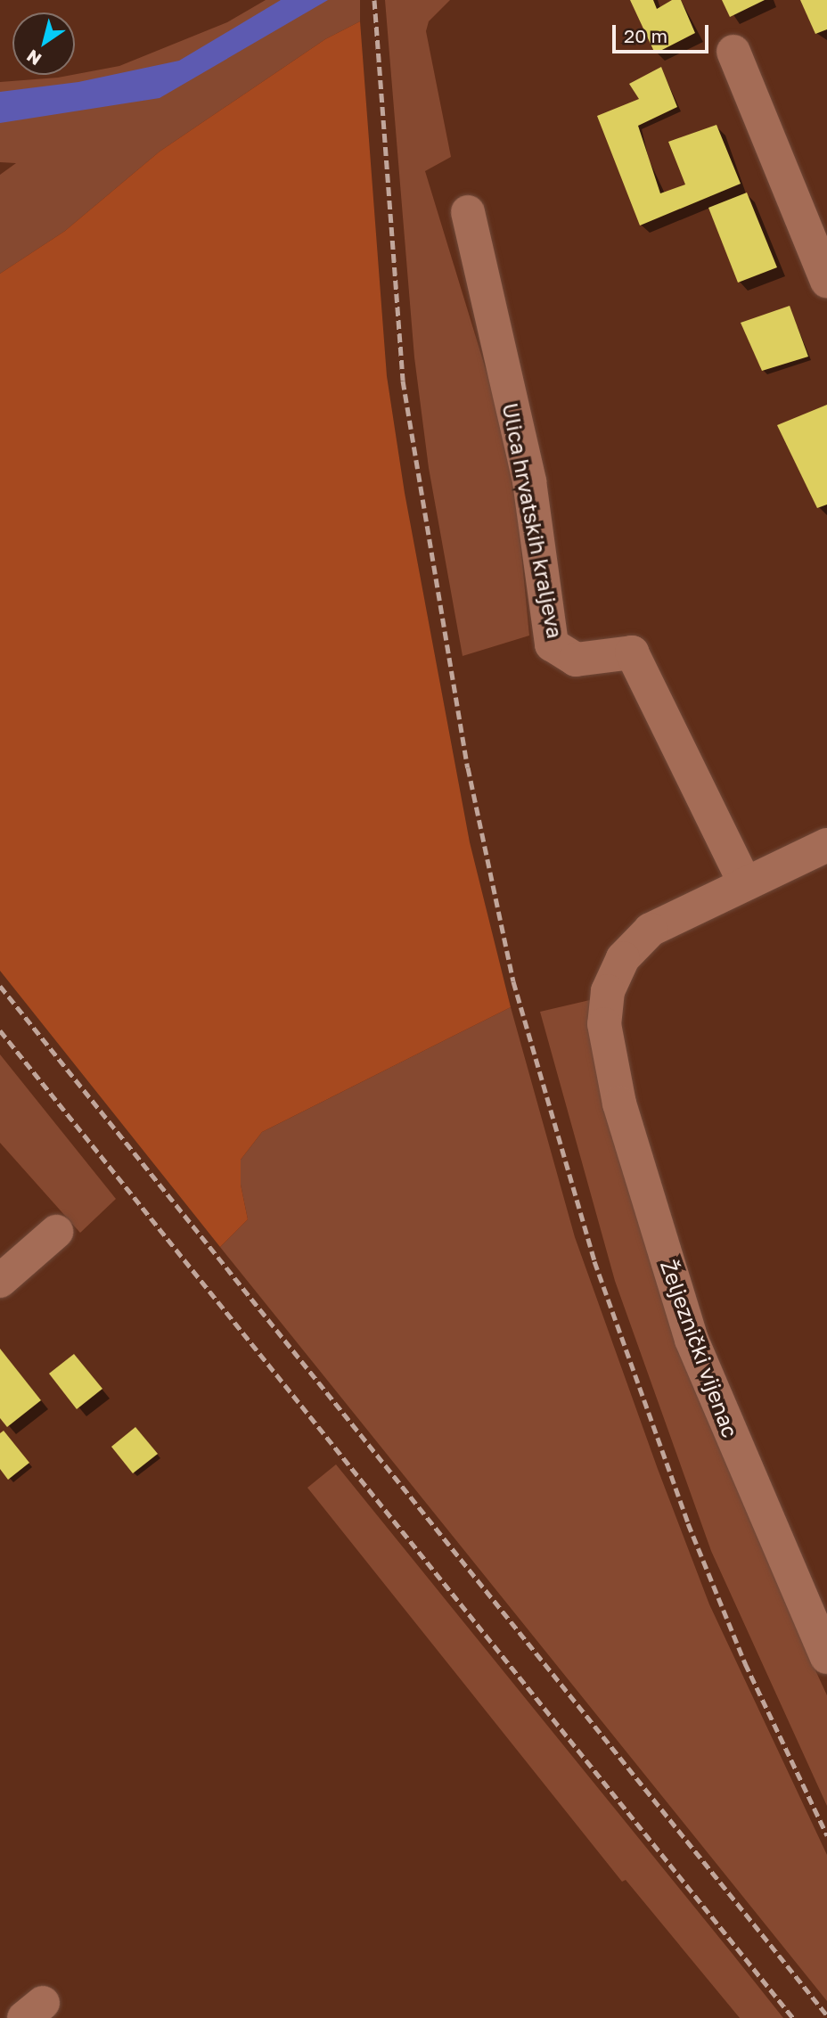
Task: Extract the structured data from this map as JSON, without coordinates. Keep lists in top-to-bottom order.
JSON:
{
  "streets": {
    "street": ["Ulica hrvatskih kraljeva", "Željeznički vijenac"]
  },
  "crossings": [
    ["Ulica hrvatskih kraljeva", "Željeznički vijenac"]
  ],
  "scale_bar": "20 m",
  "north": "bottom left"
}
